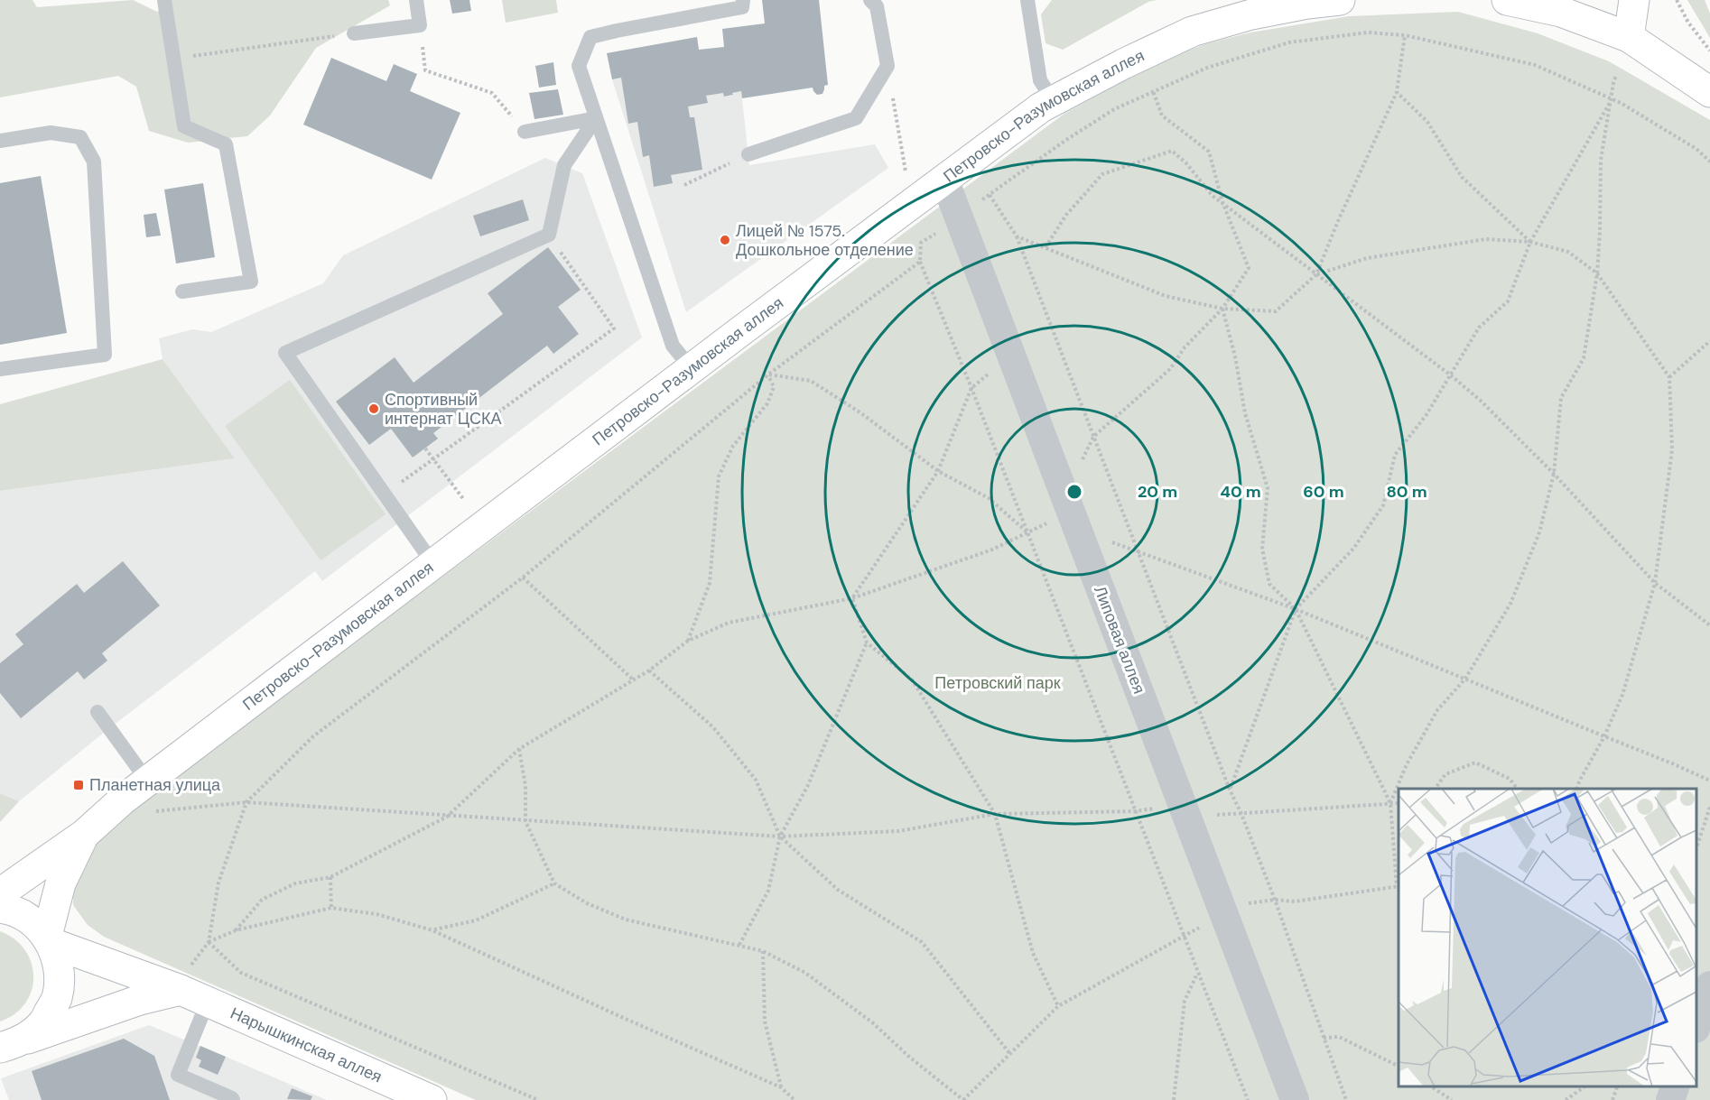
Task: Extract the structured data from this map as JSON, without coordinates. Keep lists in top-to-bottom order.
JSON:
{
  "streets": {
    "street": ["Петровско-Разумовская аллея", "Липовая аллея", "Нарышкинская аллея"]
  },
  "crossings": [
    ["Петровско-Разумовская аллея", "Липовая аллея"],
    ["Петровско-Разумовская аллея", "Нарышкинская аллея"]
  ],
  "parks": ["Петровский парк"],
  "places": {
    "other": ["Лицей № 1575. Дошкольное отделение", "Спортивный интернат ЦСКА"],
    "transit": ["Планетная улица"]
  },
  "rings": [
    "20 m",
    "40 m",
    "60 m",
    "80 m"
  ]
}
